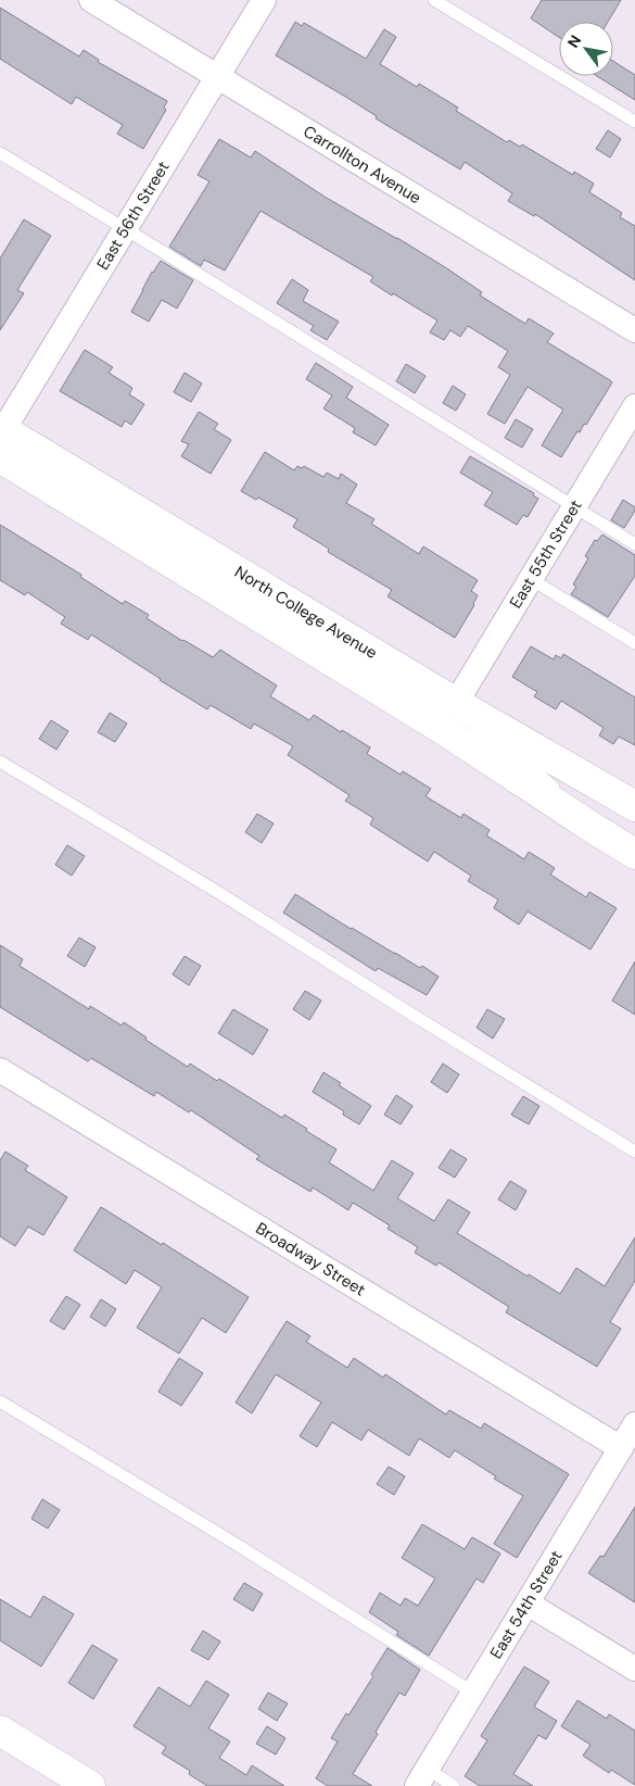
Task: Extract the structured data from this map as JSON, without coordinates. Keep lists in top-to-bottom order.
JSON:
{
  "streets": {
    "main road": ["North College Avenue"],
    "street": [
      "Carrollton Avenue",
      "East 56th Street",
      "East 55th Street",
      "Broadway Street",
      "East 54th Street"
    ]
  },
  "crossings": [
    ["Carrollton Avenue", "East 56th Street"],
    ["East 56th Street", "North College Avenue"],
    ["East 55th Street", "North College Avenue"],
    ["Broadway Street", "East 54th Street"]
  ],
  "north": "top left"
}
